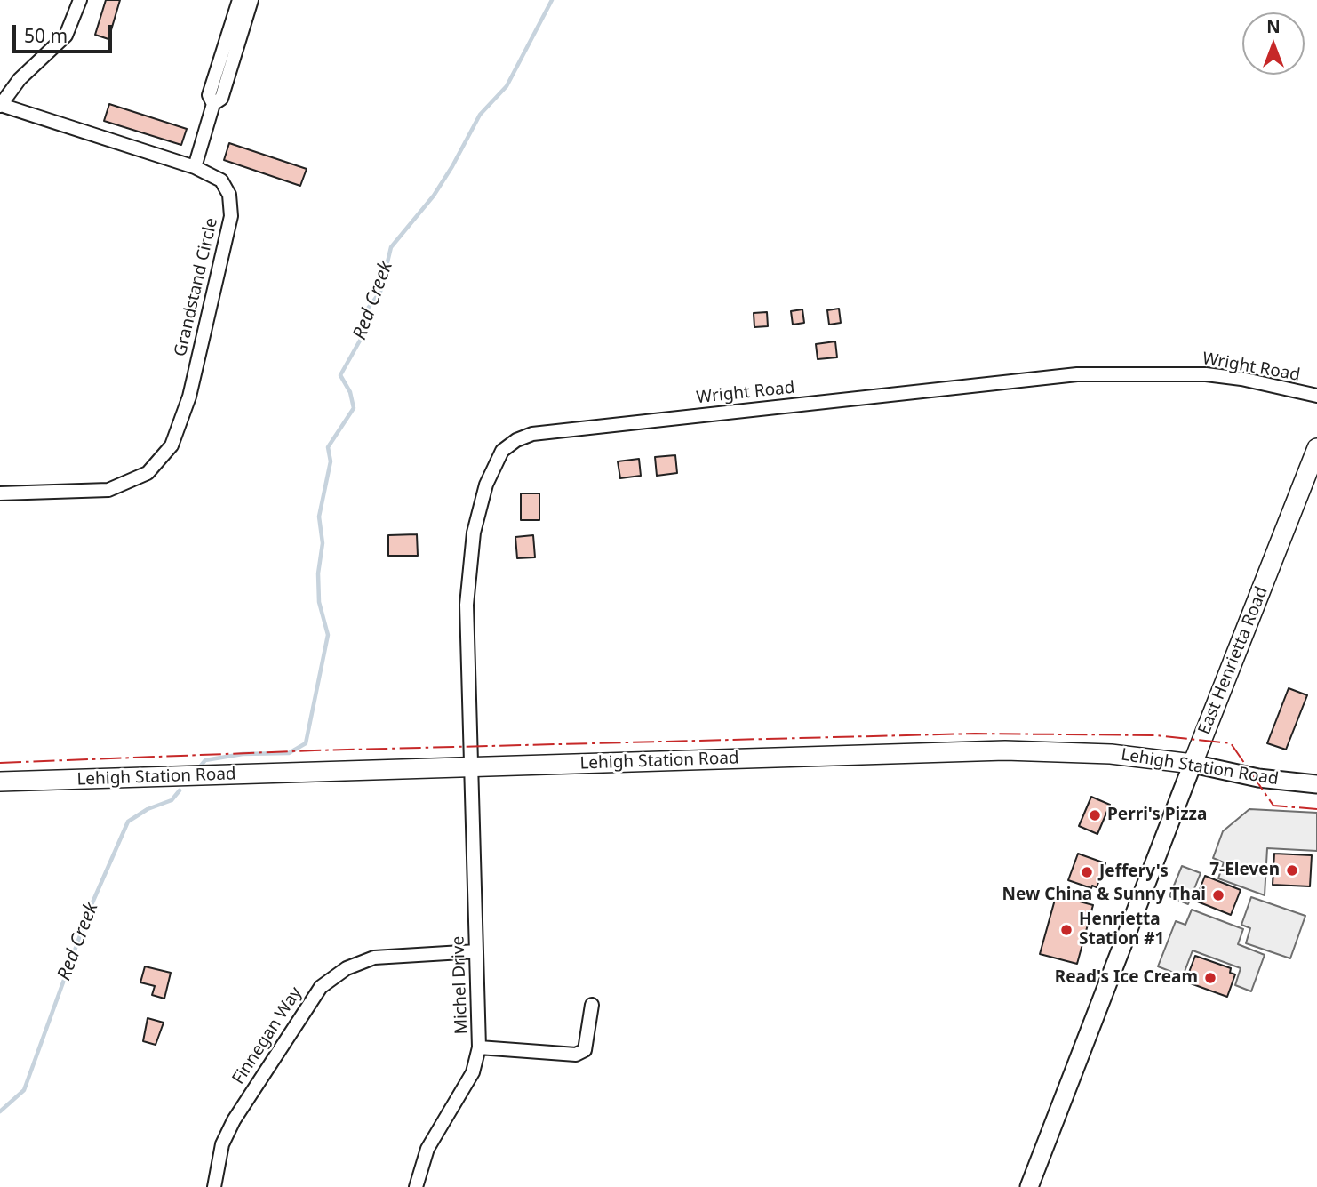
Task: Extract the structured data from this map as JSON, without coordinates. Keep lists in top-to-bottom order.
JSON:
{
  "streets": {
    "main road": ["East Henrietta Road", "Lehigh Station Road"],
    "street": [
      "Grandstand Circle",
      "Wright Road",
      "Michel Drive",
      "Finnegan Way"
    ]
  },
  "crossings": [
    ["Wright Road", "Lehigh Station Road"],
    ["Wright Road", "Michel Drive"],
    ["East Henrietta Road", "Lehigh Station Road"],
    ["Lehigh Station Road", "Michel Drive"],
    ["Michel Drive", "Finnegan Way"]
  ],
  "water": ["Red Creek"],
  "places": [
    "Perri's Pizza",
    "7-Eleven",
    "Jeffery's",
    "New China & Sunny Thai",
    "Henrietta Station #1",
    "Read's Ice Cream"
  ],
  "scale_bar": "50 m",
  "north": "top"
}
